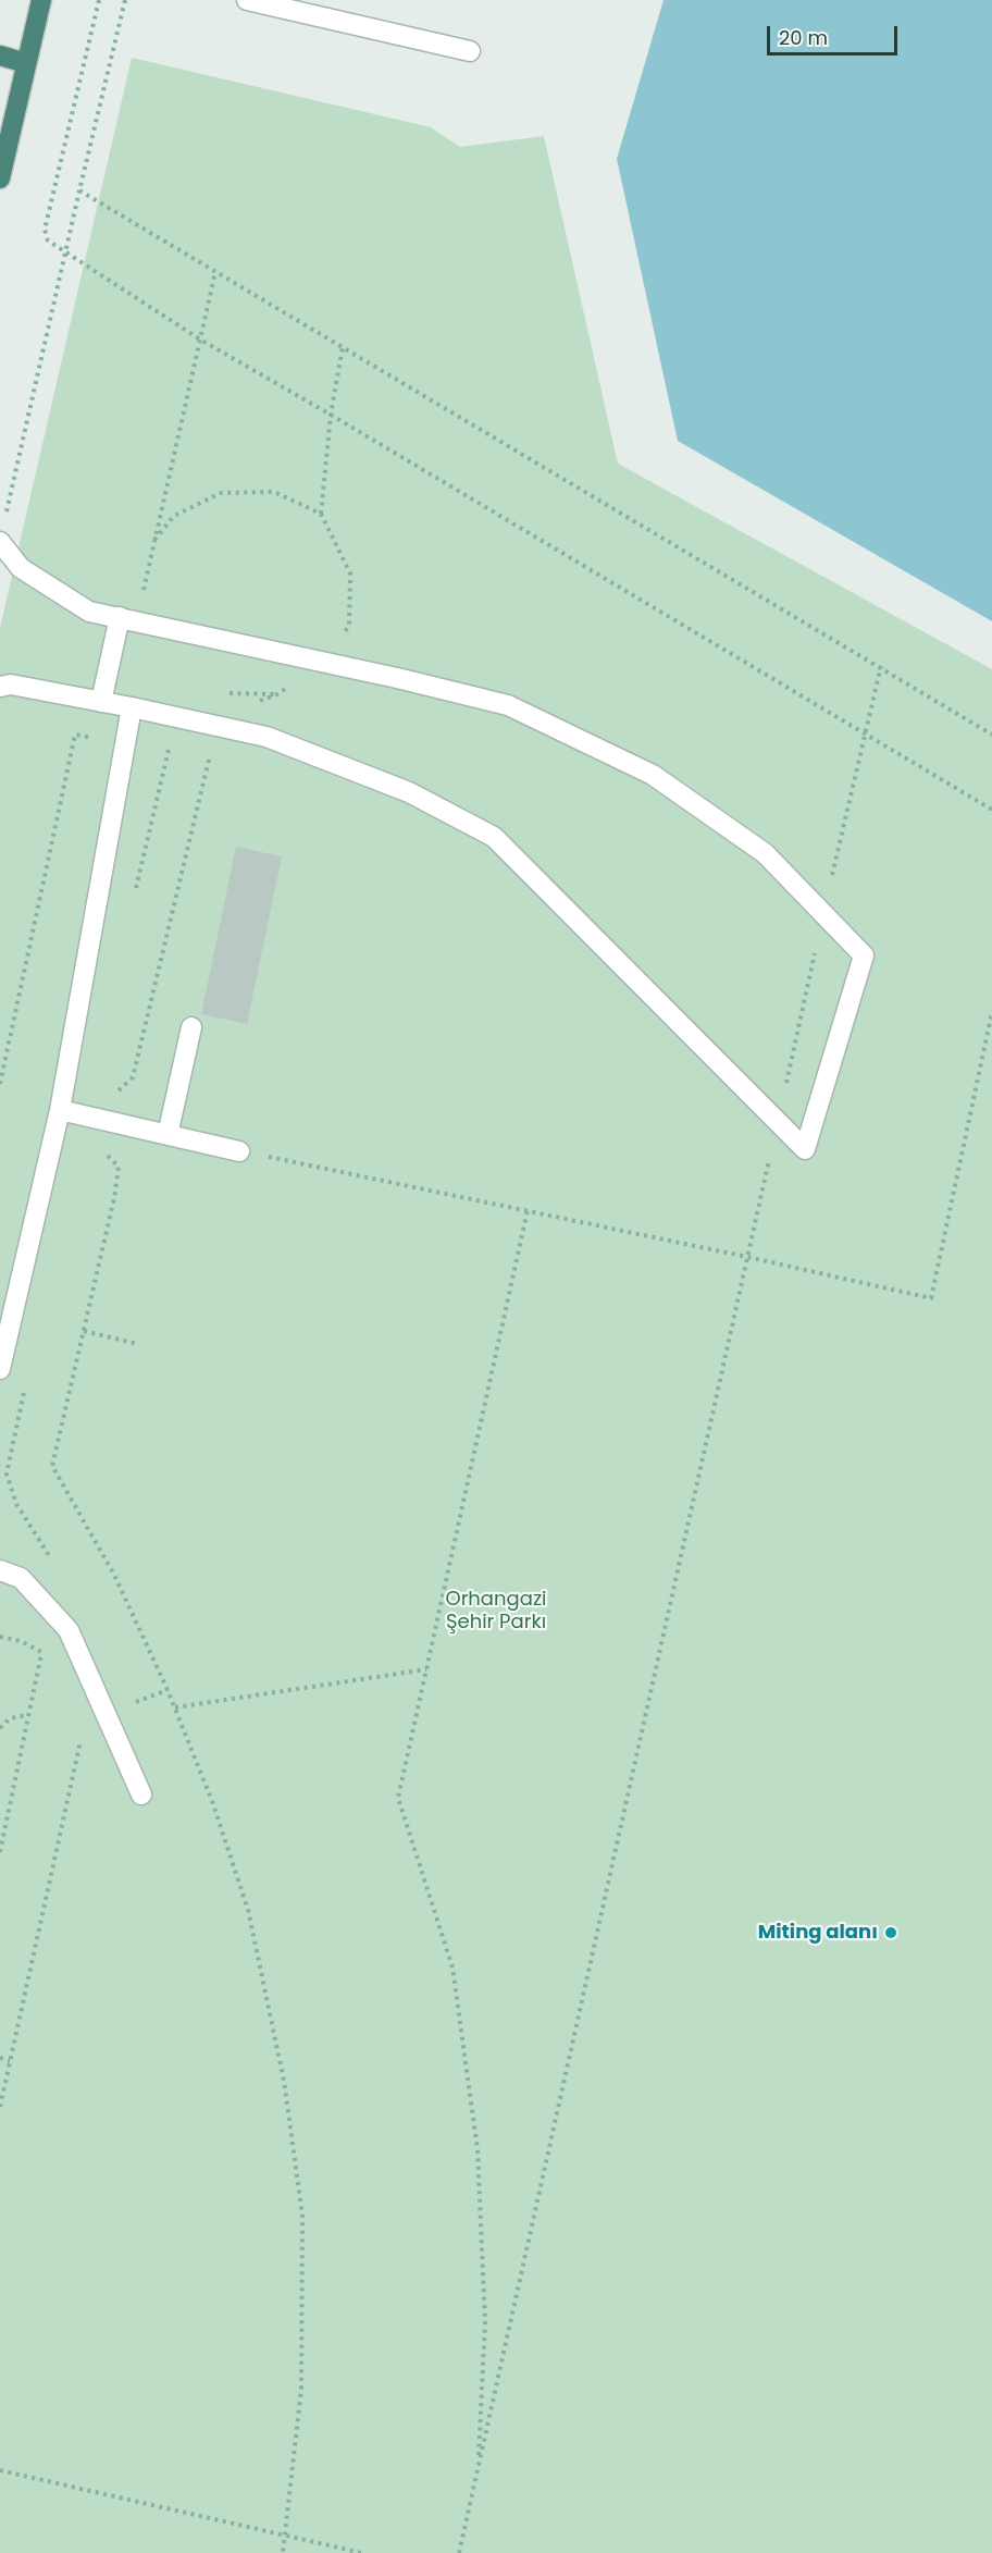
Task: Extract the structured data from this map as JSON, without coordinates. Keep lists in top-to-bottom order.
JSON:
{
  "parks": ["Orhangazi Şehir Parkı"],
  "places": ["Miting alanı"],
  "scale_bar": "20 m"
}
